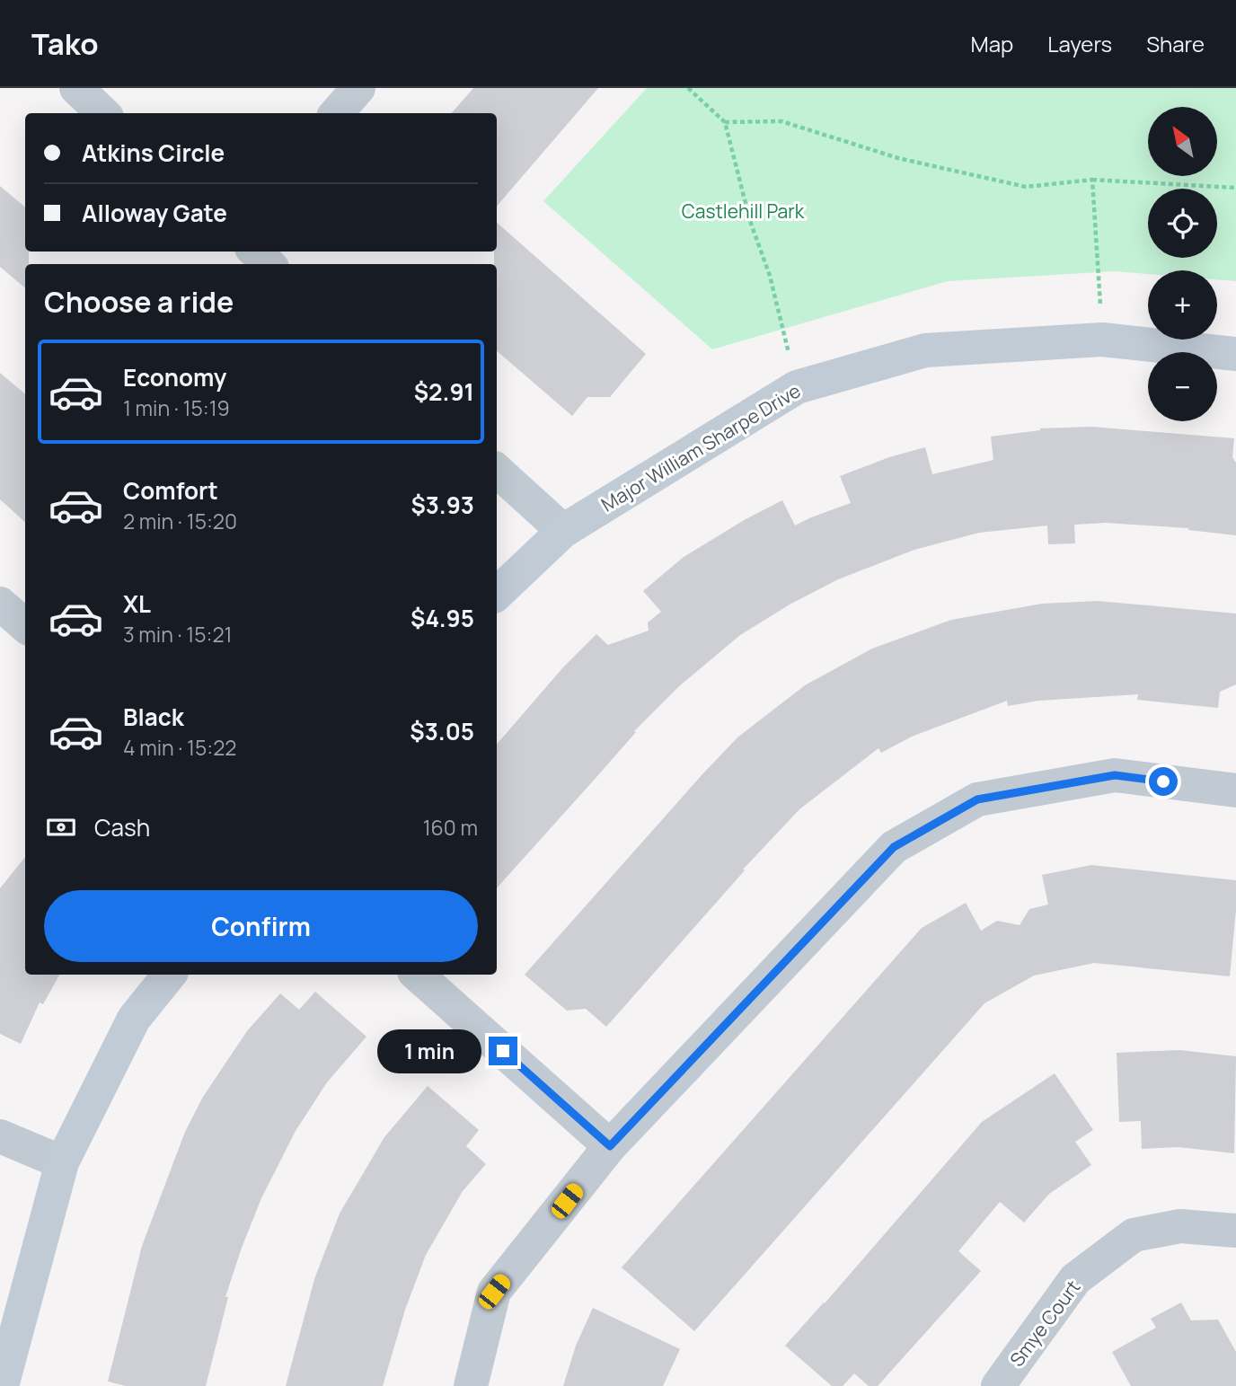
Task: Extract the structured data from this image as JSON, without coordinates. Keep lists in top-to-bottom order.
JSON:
{
  "streets": {
    "street": ["Major William Sharpe Drive", "Smye Court"]
  },
  "parks": ["Castlehill Park"],
  "north": "top left",
  "page": {
    "header": "Tako",
    "nav": ["Map", "Layers", "Share"],
    "map_buttons": ["+", "−"],
    "banner": ["Atkins Circle", "Alloway Gate"],
    "heading": "Choose a ride",
    "list": [
      {
        "name": "Economy",
        "note": "1 min · 15:19",
        "value": "$2.91"
      },
      {
        "name": "Comfort",
        "note": "2 min · 15:20",
        "value": "$3.93"
      },
      {
        "name": "XL",
        "note": "3 min · 15:21",
        "value": "$4.95"
      },
      {
        "name": "Black",
        "note": "4 min · 15:22",
        "value": "$3.05"
      }
    ],
    "pay": ["Cash", "160 m"],
    "buttons": "Confirm",
    "bubble": "1 min"
  }
}
